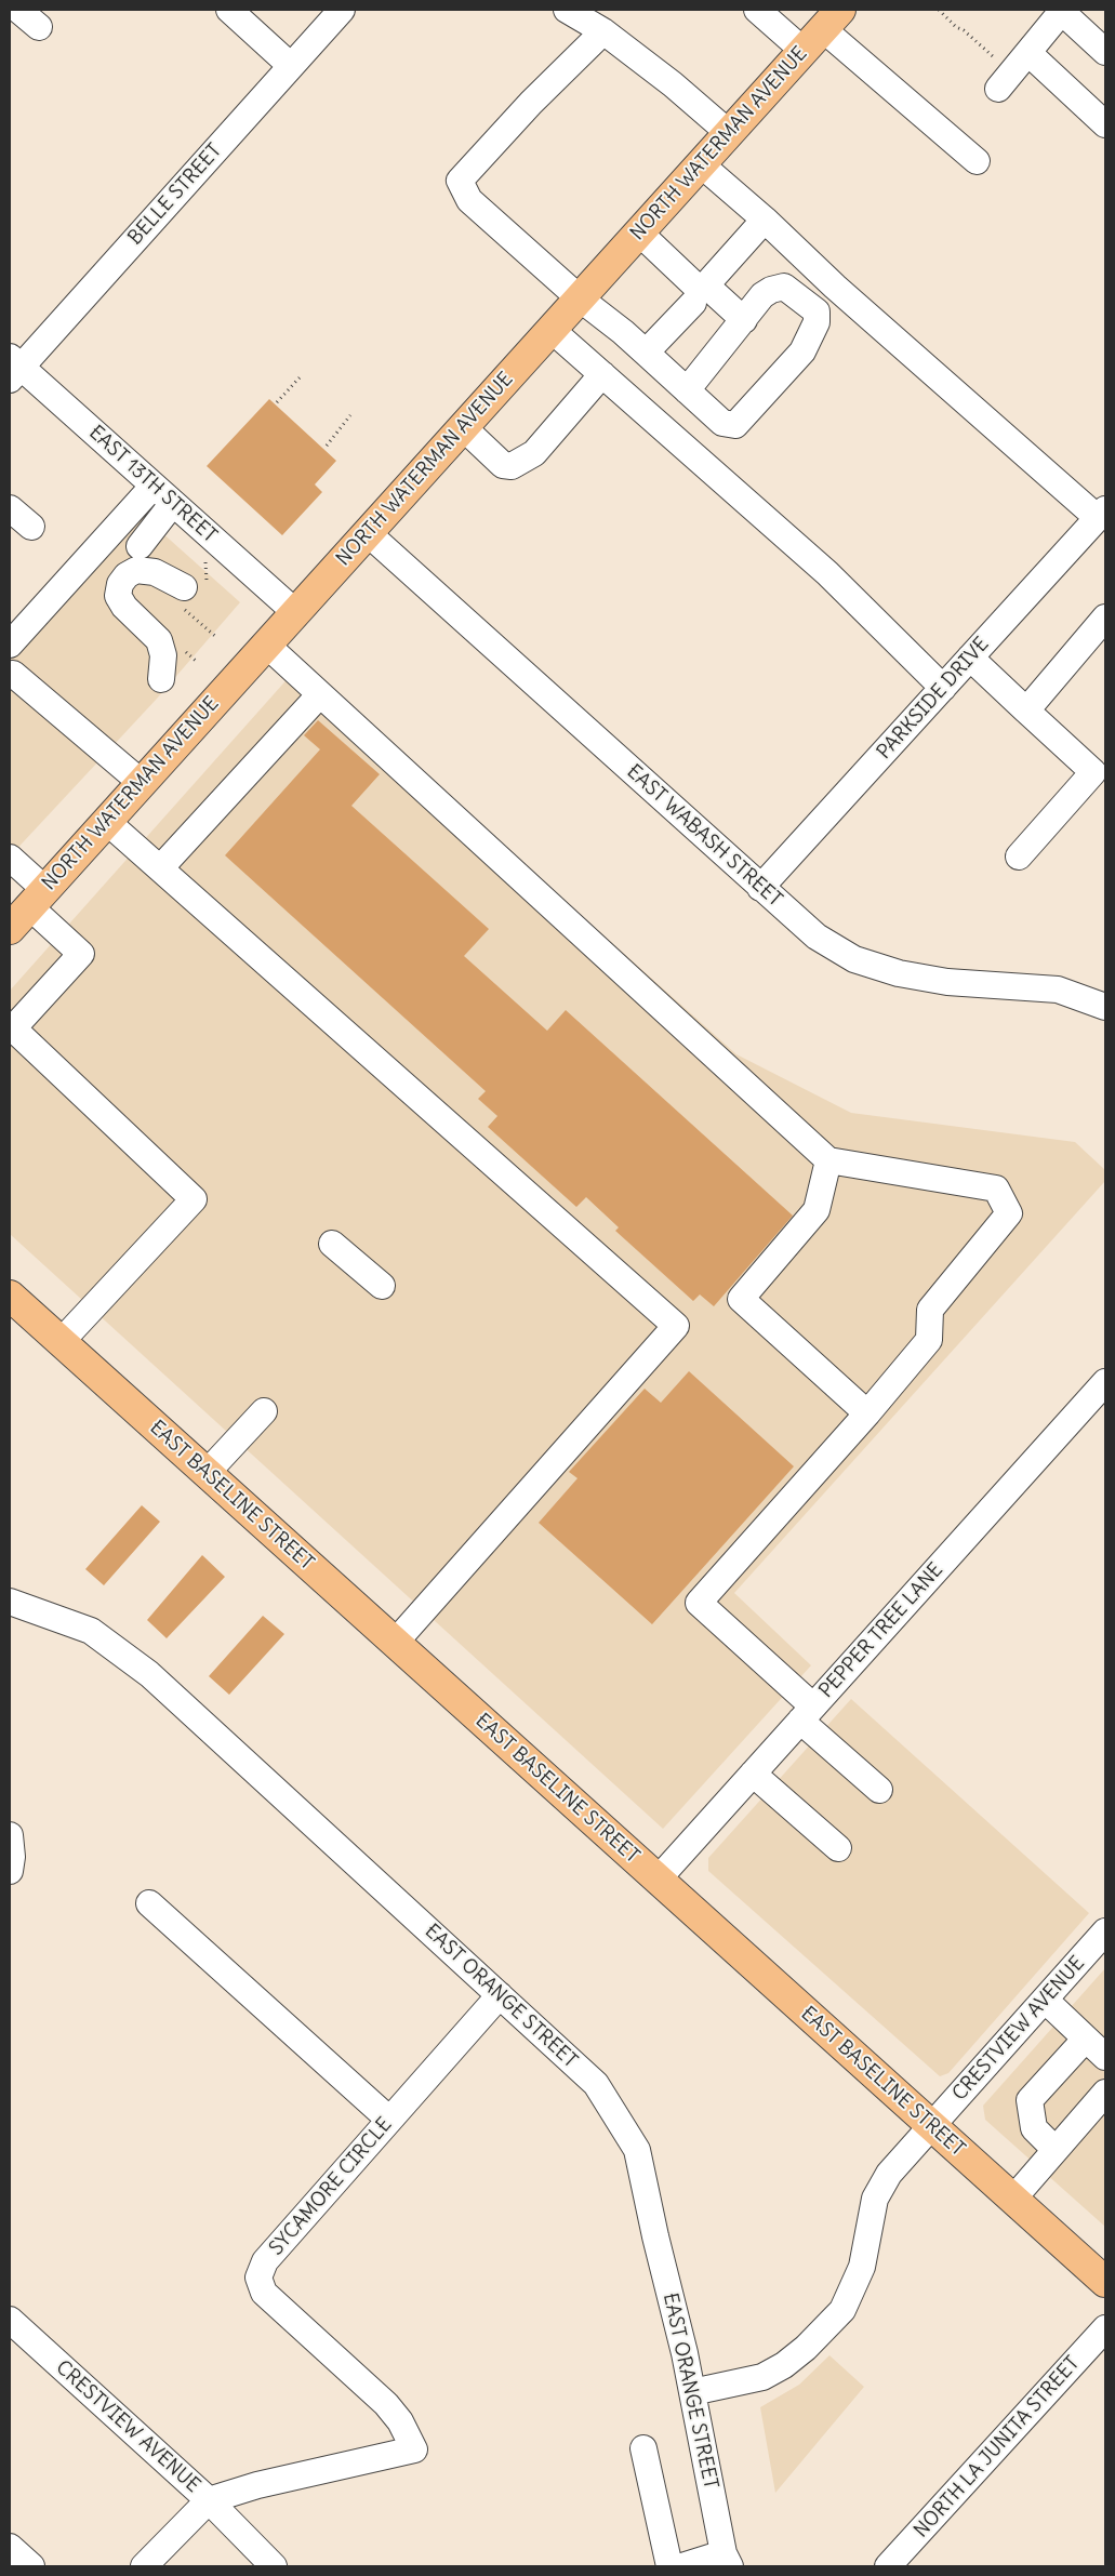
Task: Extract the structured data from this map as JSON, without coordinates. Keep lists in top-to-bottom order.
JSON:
{
  "streets": {
    "main road": ["NORTH WATERMAN AVENUE", "EAST BASELINE STREET"],
    "street": [
      "BELLE STREET",
      "EAST 13TH STREET",
      "PARKSIDE DRIVE",
      "EAST WABASH STREET",
      "PEPPER TREE LANE",
      "EAST ORANGE STREET",
      "CRESTVIEW AVENUE",
      "SYCAMORE CIRCLE",
      "NORTH LA JUNITA STREET"
    ]
  },
  "crossings": [
    ["NORTH WATERMAN AVENUE", "EAST 13TH STREET"],
    ["NORTH WATERMAN AVENUE", "EAST WABASH STREET"],
    ["BELLE STREET", "EAST 13TH STREET"],
    ["PARKSIDE DRIVE", "EAST WABASH STREET"],
    ["EAST BASELINE STREET", "PEPPER TREE LANE"],
    ["EAST BASELINE STREET", "CRESTVIEW AVENUE"],
    ["EAST ORANGE STREET", "CRESTVIEW AVENUE"],
    ["EAST ORANGE STREET", "SYCAMORE CIRCLE"],
    ["CRESTVIEW AVENUE", "SYCAMORE CIRCLE"]
  ]
}
